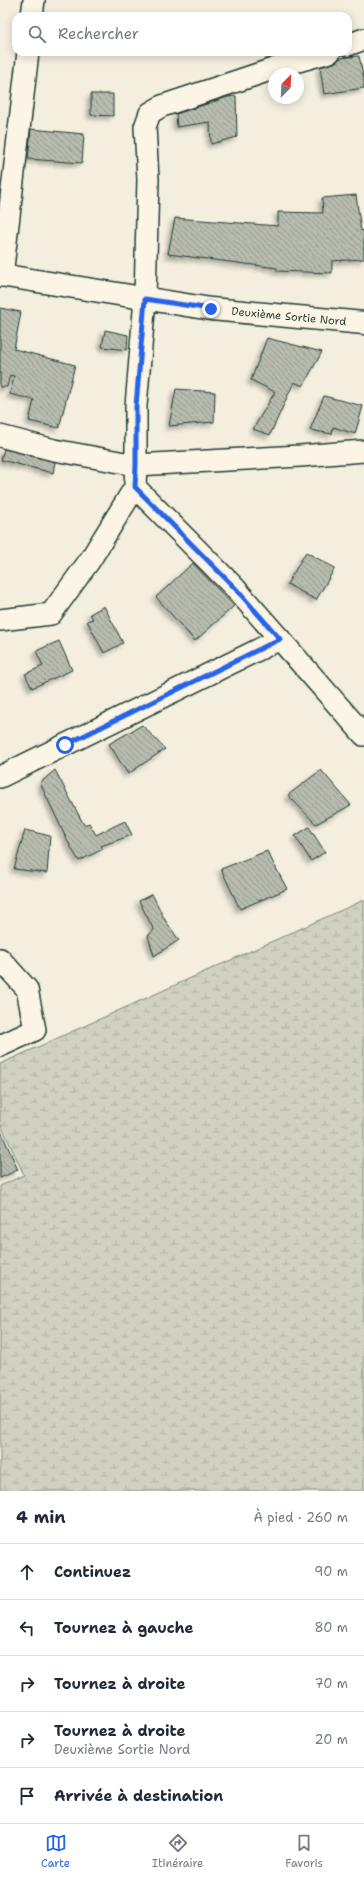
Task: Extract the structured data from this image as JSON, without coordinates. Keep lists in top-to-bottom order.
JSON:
{
  "streets": {
    "main road": ["Deuxième Sortie Nord"]
  },
  "north": "top right",
  "page": {
    "search": "Rechercher",
    "heading": ["4 min", "À pied · 260 m"],
    "list": [
      ["Continuez", "90 m"],
      ["Tournez à gauche", "80 m"],
      ["Tournez à droite", "70 m"],
      ["Tournez à droite", "Deuxième Sortie Nord", "20 m"],
      "Arrivée à destination"
    ],
    "nav": ["Carte", "Itinéraire", "Favoris"]
  }
}
